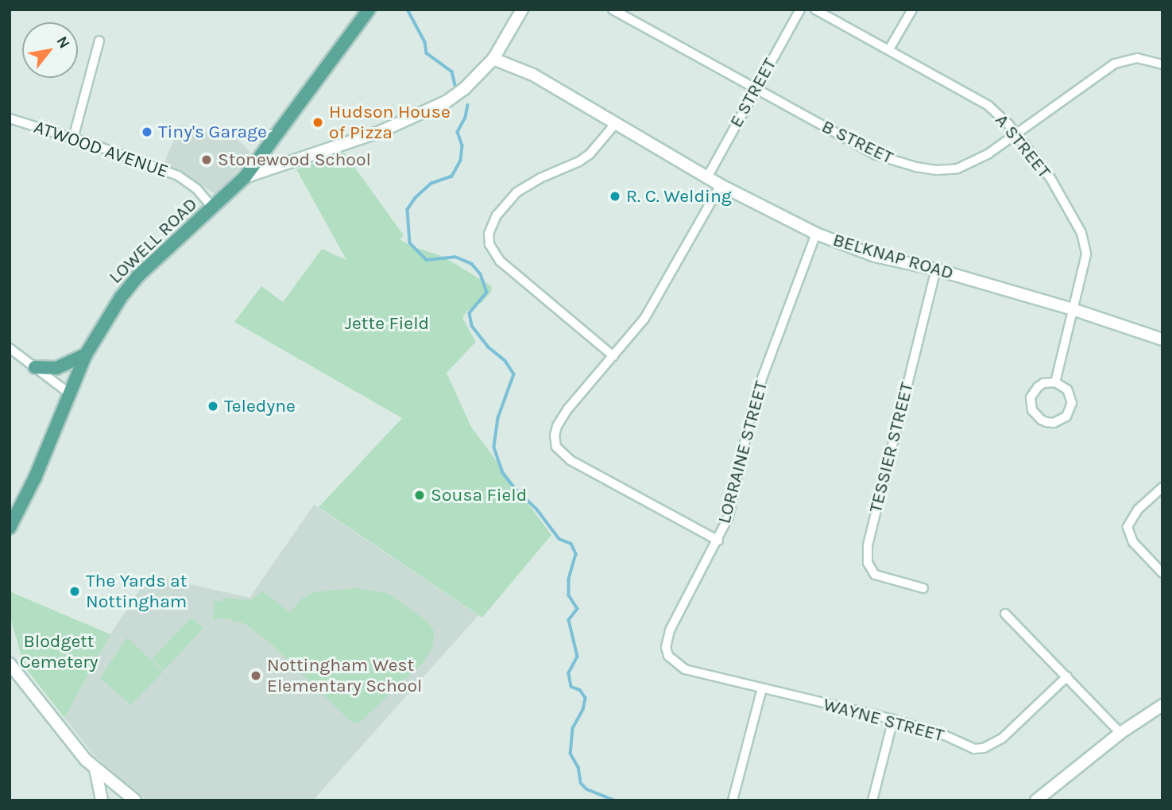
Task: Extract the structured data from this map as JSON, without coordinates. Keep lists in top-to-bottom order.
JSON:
{
  "streets": {
    "main road": ["LOWELL ROAD"],
    "street": [
      "E STREET",
      "B STREET",
      "A STREET",
      "ATWOOD AVENUE",
      "BELKNAP ROAD",
      "TESSIER STREET",
      "LORRAINE STREET",
      "WAYNE STREET"
    ]
  },
  "crossings": [
    ["E STREET", "B STREET"],
    ["E STREET", "BELKNAP ROAD"],
    ["B STREET", "A STREET"],
    ["A STREET", "BELKNAP ROAD"],
    ["ATWOOD AVENUE", "LOWELL ROAD"],
    ["BELKNAP ROAD", "TESSIER STREET"],
    ["BELKNAP ROAD", "LORRAINE STREET"],
    ["LORRAINE STREET", "WAYNE STREET"]
  ],
  "parks": ["Jette Field", "Blodgett Cemetery"],
  "places": [
    "Hudson House of Pizza",
    "Tiny's Garage",
    "Stonewood School",
    "R. C. Welding",
    "Teledyne",
    "Sousa Field",
    "The Yards at Nottingham",
    "Nottingham West Elementary School"
  ],
  "north": "top right"
}
